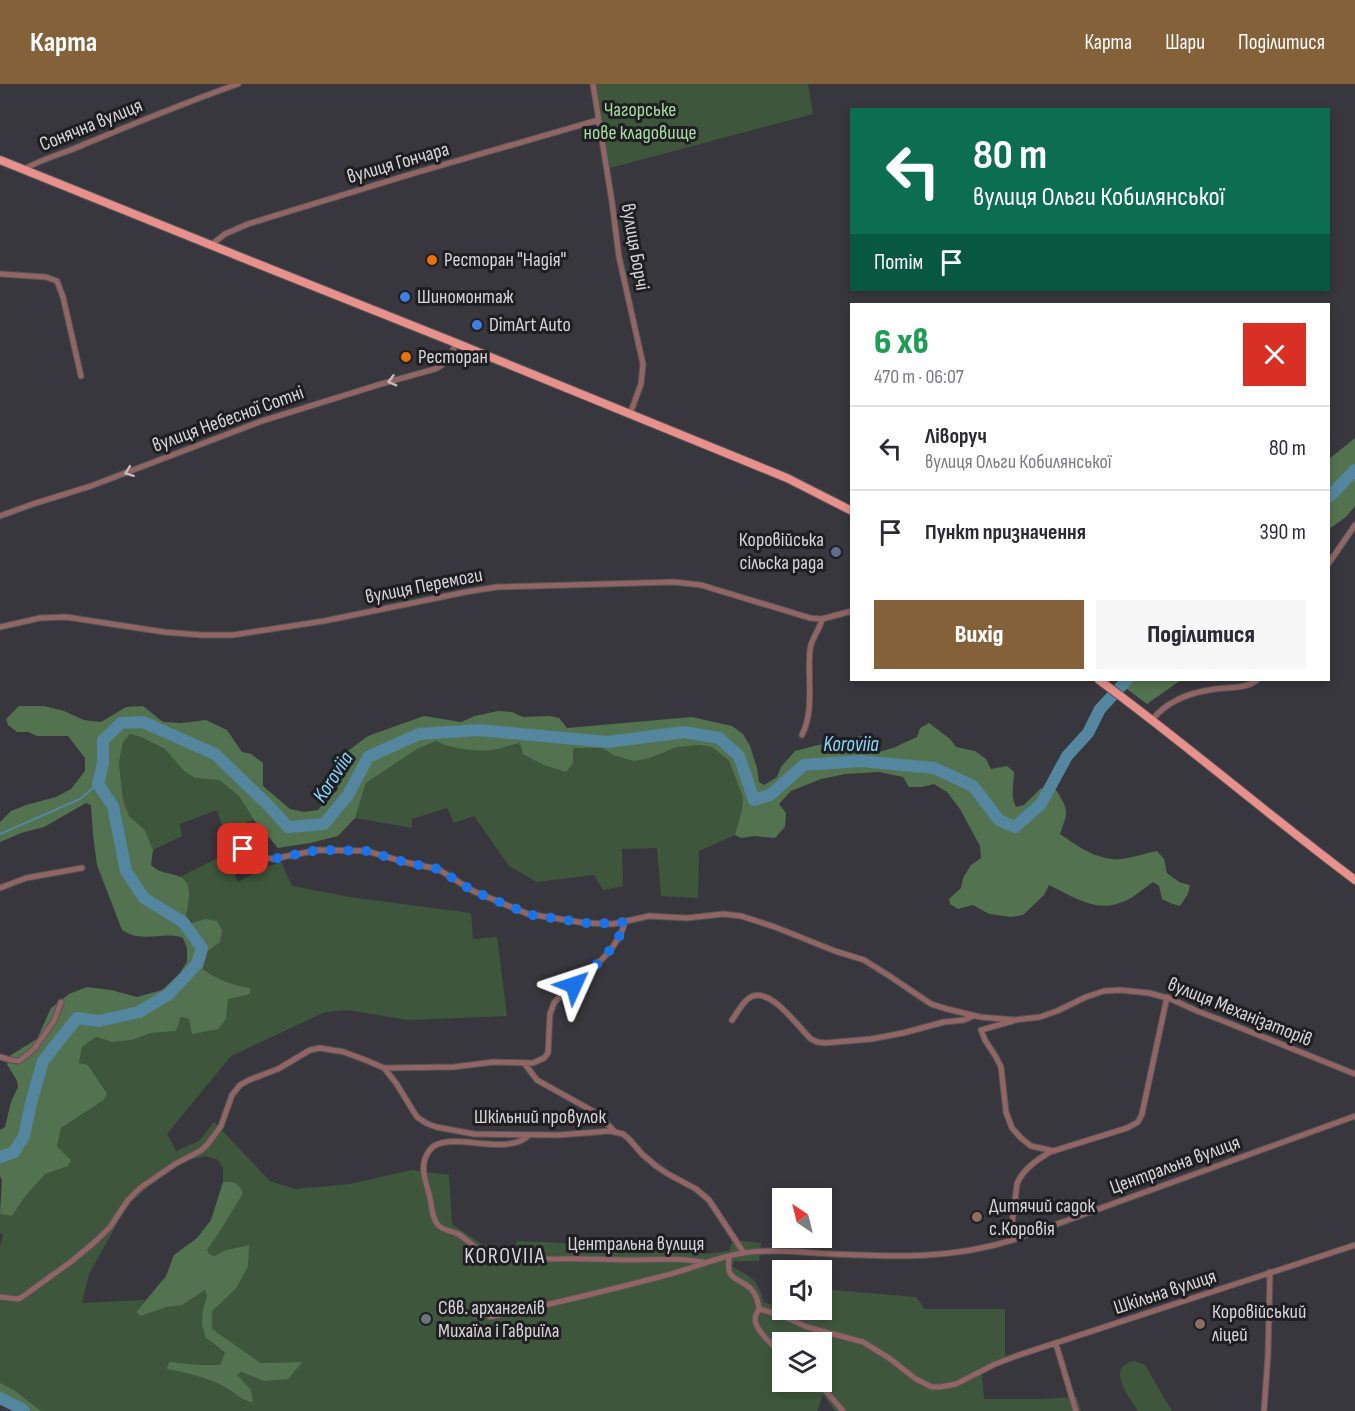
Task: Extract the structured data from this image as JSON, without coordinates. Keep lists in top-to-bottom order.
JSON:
{
  "streets": {
    "street": [
      "Сонячна вулиця",
      "вулиця Гончара",
      "вулиця Борчі",
      "вулиця Небесної Сотні",
      "вулиця Перемоги",
      "вулиця Механізаторів",
      "Шкільний провулок",
      "Центральна вулиця",
      "Шкільна вулиця"
    ]
  },
  "crossings": [
    ["вулиця Гончара", "вулиця Борчі"],
    ["Шкільний провулок", "Центральна вулиця"]
  ],
  "one_way": ["вулиця Небесної Сотні"],
  "districts": ["KOROVIIA"],
  "water": ["Koroviia"],
  "parks": ["Чагорське нове кладовище"],
  "places": [
    "Ресторан \"Надія\"",
    "Шиномонтаж",
    "DimArt Auto",
    "Ресторан",
    "Коровійська сільска рада",
    "Дитячий садок с.Коровія",
    "Свв. архангелів Михаїла і Гавриїла",
    "Коровійський ліцей"
  ],
  "north": "top left",
  "page": {
    "header": "Карта",
    "nav": ["Карта", "Шари", "Поділитися"],
    "turn": ["80 m", "вулиця Ольги Кобилянської"],
    "then": "Потім",
    "heading": ["6 хв", "470 m · 06:07"],
    "list": [
      {
        "name": "Ліворуч",
        "note": "вулиця Ольги Кобилянської",
        "value": "80 m"
      },
      {
        "name": "Пункт призначення",
        "value": "390 m"
      }
    ],
    "buttons": ["Вихід", "Поділитися"]
  }
}
